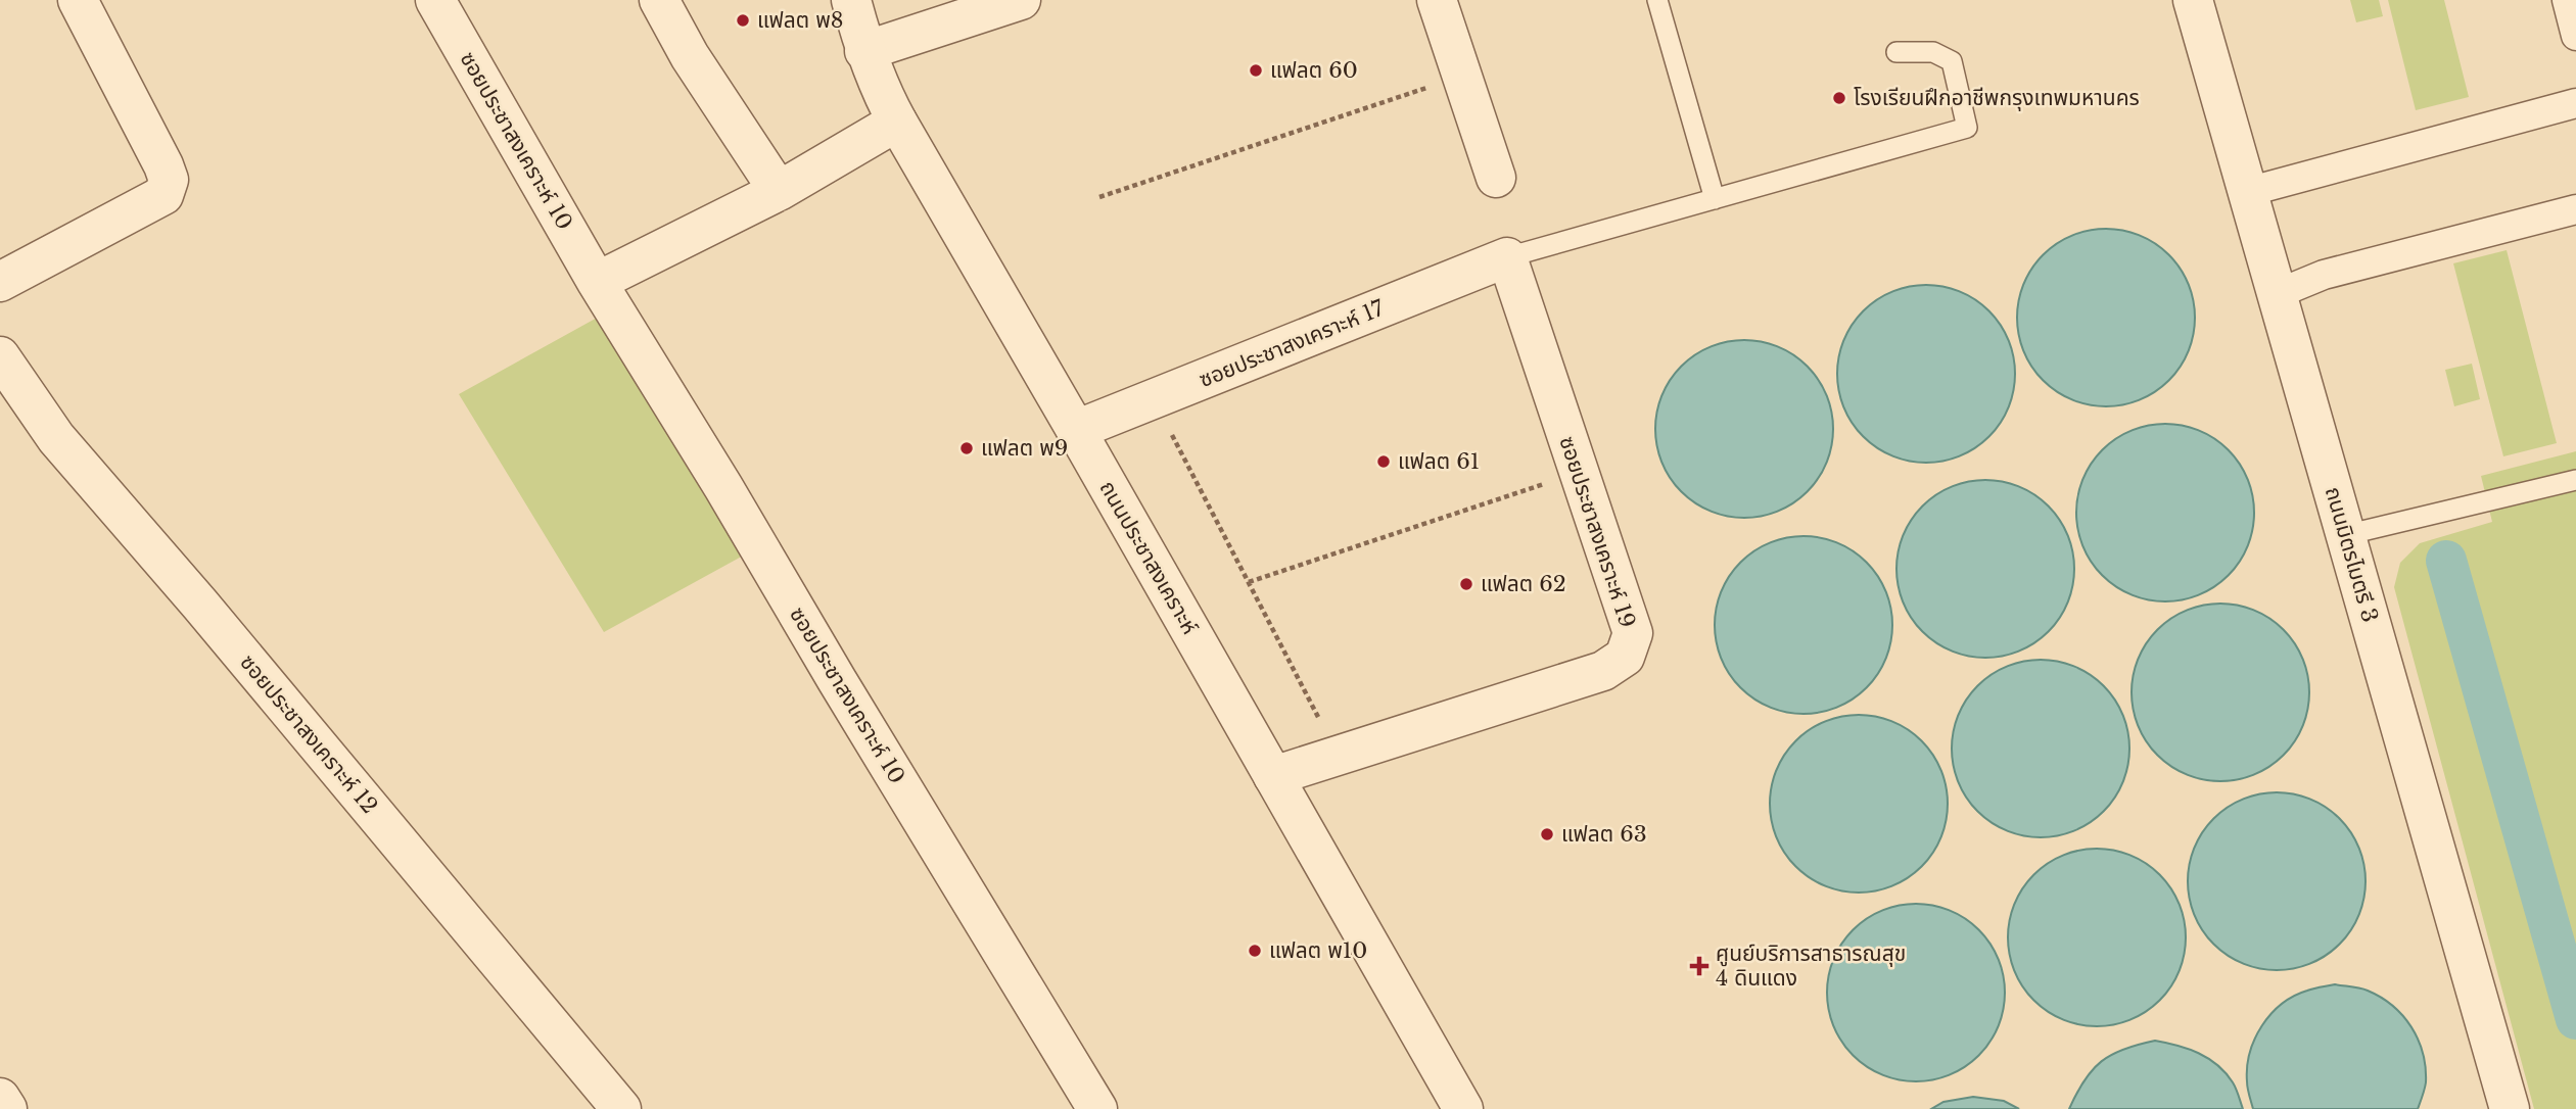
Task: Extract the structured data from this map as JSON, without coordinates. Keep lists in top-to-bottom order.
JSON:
{
  "streets": {
    "street": [
      "ซอยประชาสงเคราะห์ 10",
      "ซอยประชาสงเคราะห์ 17",
      "ซอยประชาสงเคราะห์ 19",
      "ถนนมิตรไมตรี 3",
      "ถนนประชาสงเคราะห์",
      "ซอยประชาสงเคราะห์ 12"
    ]
  },
  "crossings": [
    ["ซอยประชาสงเคราะห์ 17", "ซอยประชาสงเคราะห์ 19"],
    ["ซอยประชาสงเคราะห์ 17", "ถนนประชาสงเคราะห์"],
    ["ซอยประชาสงเคราะห์ 19", "ถนนประชาสงเคราะห์"]
  ],
  "places": {
    "other": [
      "แฟลต พ8",
      "แฟลต 60",
      "โรงเรียนฝึกอาชีพกรุงเทพมหานคร",
      "แฟลต พ9",
      "แฟลต 61",
      "แฟลต 62",
      "แฟลต 63",
      "แฟลต พ10"
    ],
    "health": ["ศูนย์บริการสาธารณสุข 4 ดินแดง"]
  }
}
